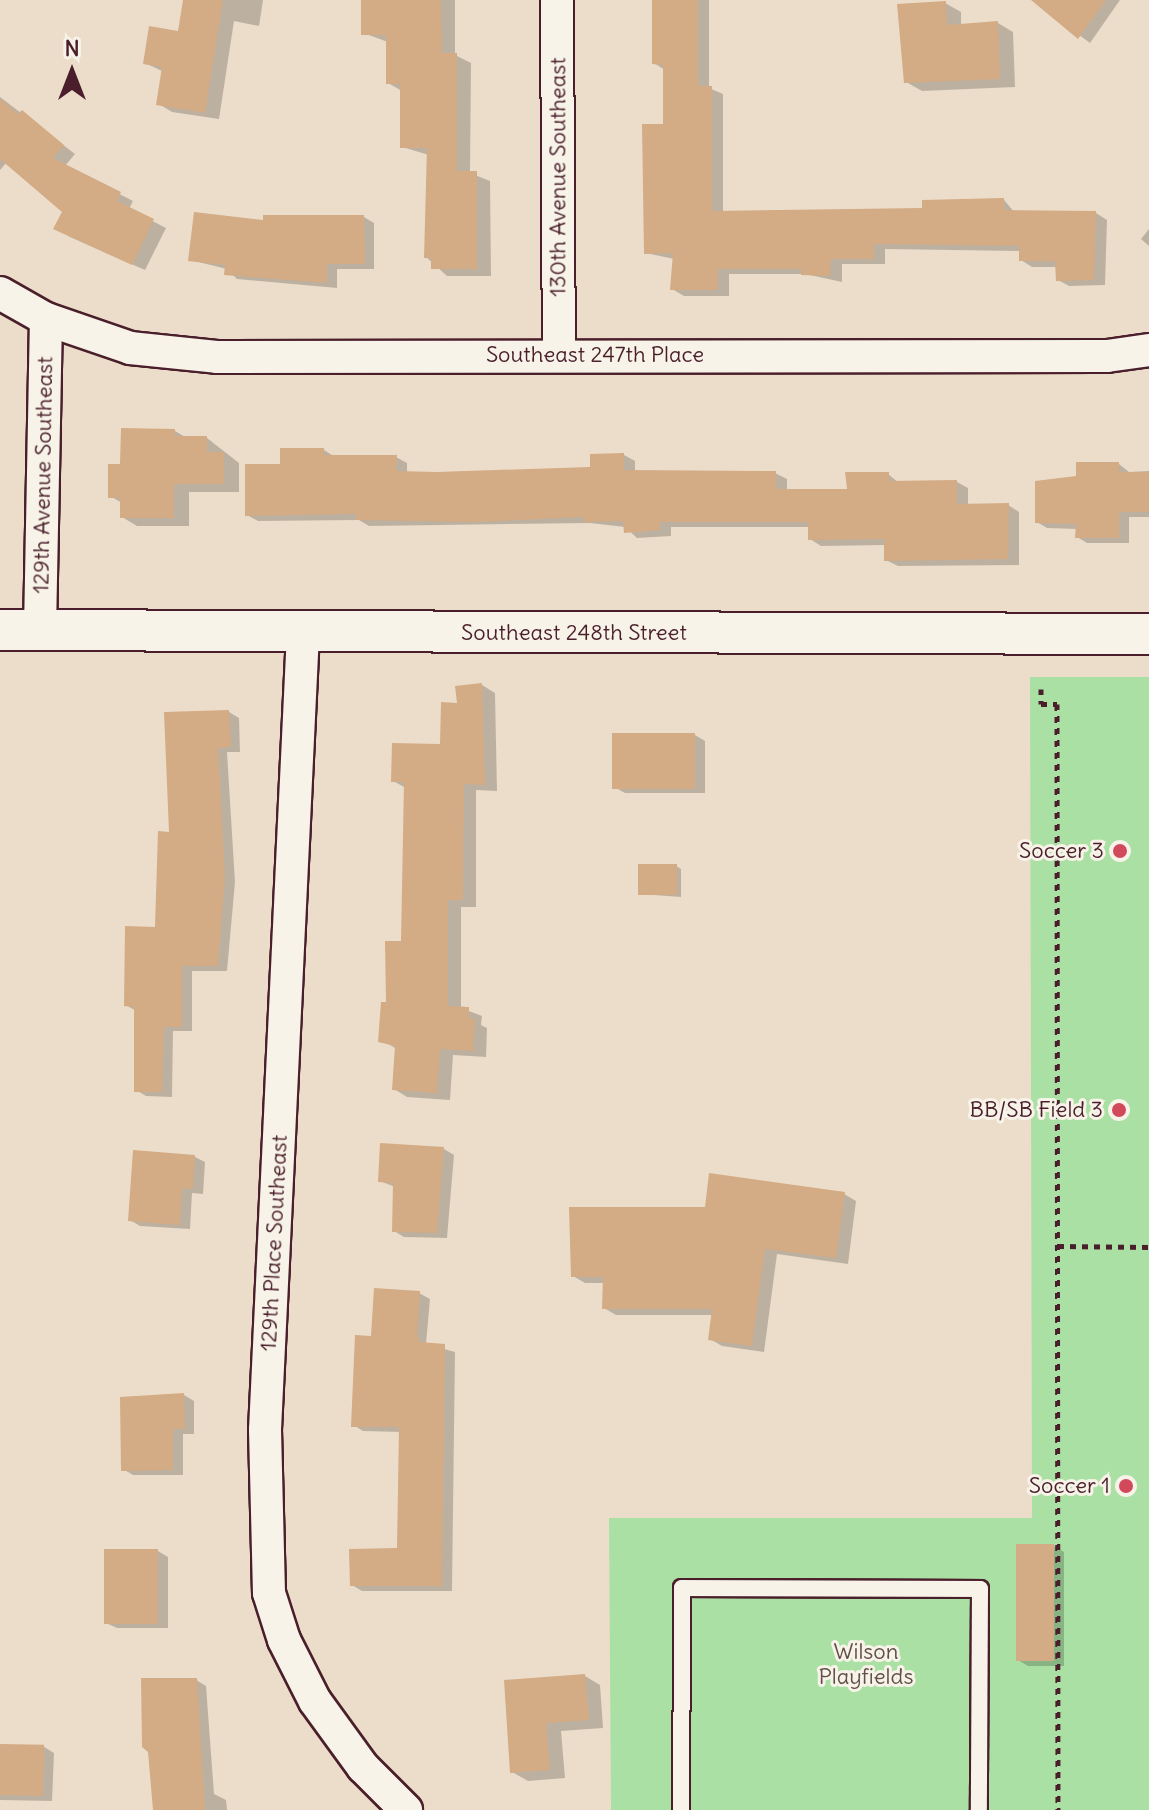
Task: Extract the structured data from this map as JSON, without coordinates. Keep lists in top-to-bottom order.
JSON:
{
  "streets": {
    "street": [
      "130th Avenue Southeast",
      "Southeast 247th Place",
      "129th Avenue Southeast",
      "Southeast 248th Street",
      "129th Place Southeast"
    ]
  },
  "crossings": [
    ["130th Avenue Southeast", "Southeast 247th Place"],
    ["Southeast 247th Place", "129th Avenue Southeast"],
    ["129th Avenue Southeast", "Southeast 248th Street"],
    ["Southeast 248th Street", "129th Place Southeast"]
  ],
  "parks": ["Wilson Playfields"],
  "places": ["Soccer 3", "BB/SB Field 3", "Soccer 1"],
  "north": "top"
}
